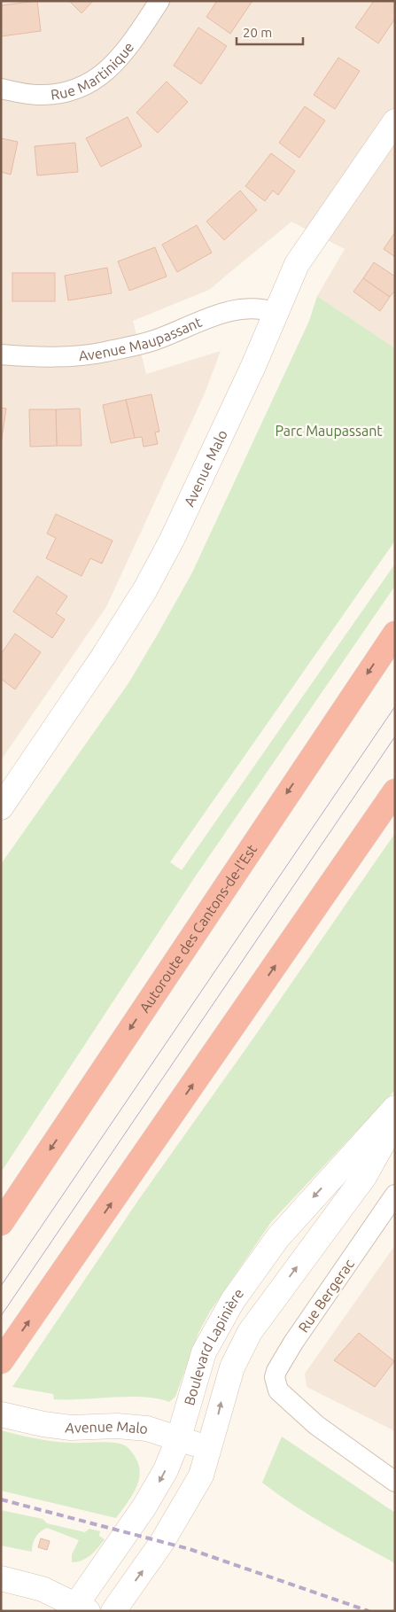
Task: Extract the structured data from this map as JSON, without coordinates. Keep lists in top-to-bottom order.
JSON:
{
  "streets": {
    "highway": ["Autoroute des Cantons-de-l'Est"],
    "main road": ["Avenue Malo", "Boulevard Lapinière"],
    "street": ["Rue Martinique", "Avenue Maupassant", "Rue Bergerac"]
  },
  "crossings": [
    ["Avenue Maupassant", "Avenue Malo"],
    ["Avenue Malo", "Boulevard Lapinière"]
  ],
  "parks": ["Parc Maupassant"],
  "scale_bar": "20 m"
}
